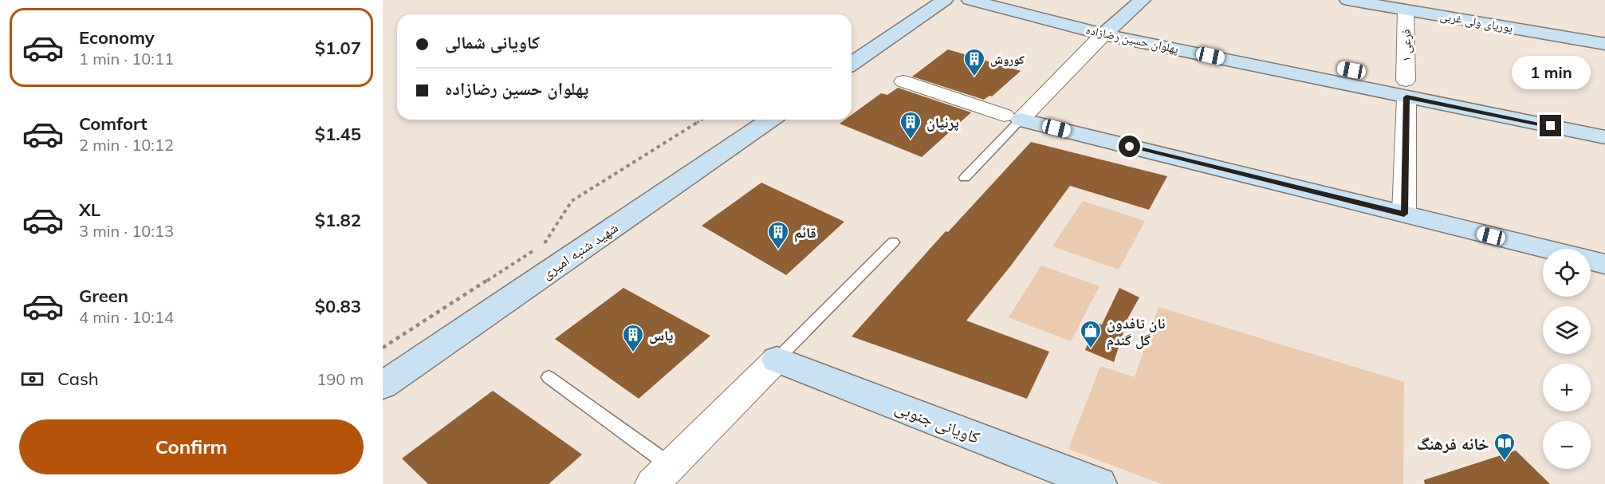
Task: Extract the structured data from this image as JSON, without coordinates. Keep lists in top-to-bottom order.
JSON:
{
  "streets": {
    "street": [
      "پوریای ولی غربی",
      "پهلوان حسین رضازاده",
      "فرعی ۱",
      "شهید شنبه امیری",
      "کاویانی جنوبی"
    ]
  },
  "crossings": [
    ["پوریای ولی غربی", "فرعی ۱"],
    ["پهلوان حسین رضازاده", "فرعی ۱"]
  ],
  "places": {
    "building": [
      "کوروش",
      "پرنیان",
      "قائم",
      "یاس"
    ],
    "shop": ["نان تافدون گل گندم"],
    "library": ["خانه فرهنگ"]
  },
  "page": {
    "list": [
      {
        "name": "Economy",
        "note": "1 min · 10:11",
        "value": "$1.07"
      },
      {
        "name": "Comfort",
        "note": "2 min · 10:12",
        "value": "$1.45"
      },
      {
        "name": "XL",
        "note": "3 min · 10:13",
        "value": "$1.82"
      },
      {
        "name": "Green",
        "note": "4 min · 10:14",
        "value": "$0.83"
      }
    ],
    "banner": ["کاویانی شمالی", "پهلوان حسین رضازاده"],
    "bubble": "1 min",
    "map_buttons": ["+", "−"],
    "pay": ["Cash", "190 m"],
    "buttons": "Confirm"
  }
}
